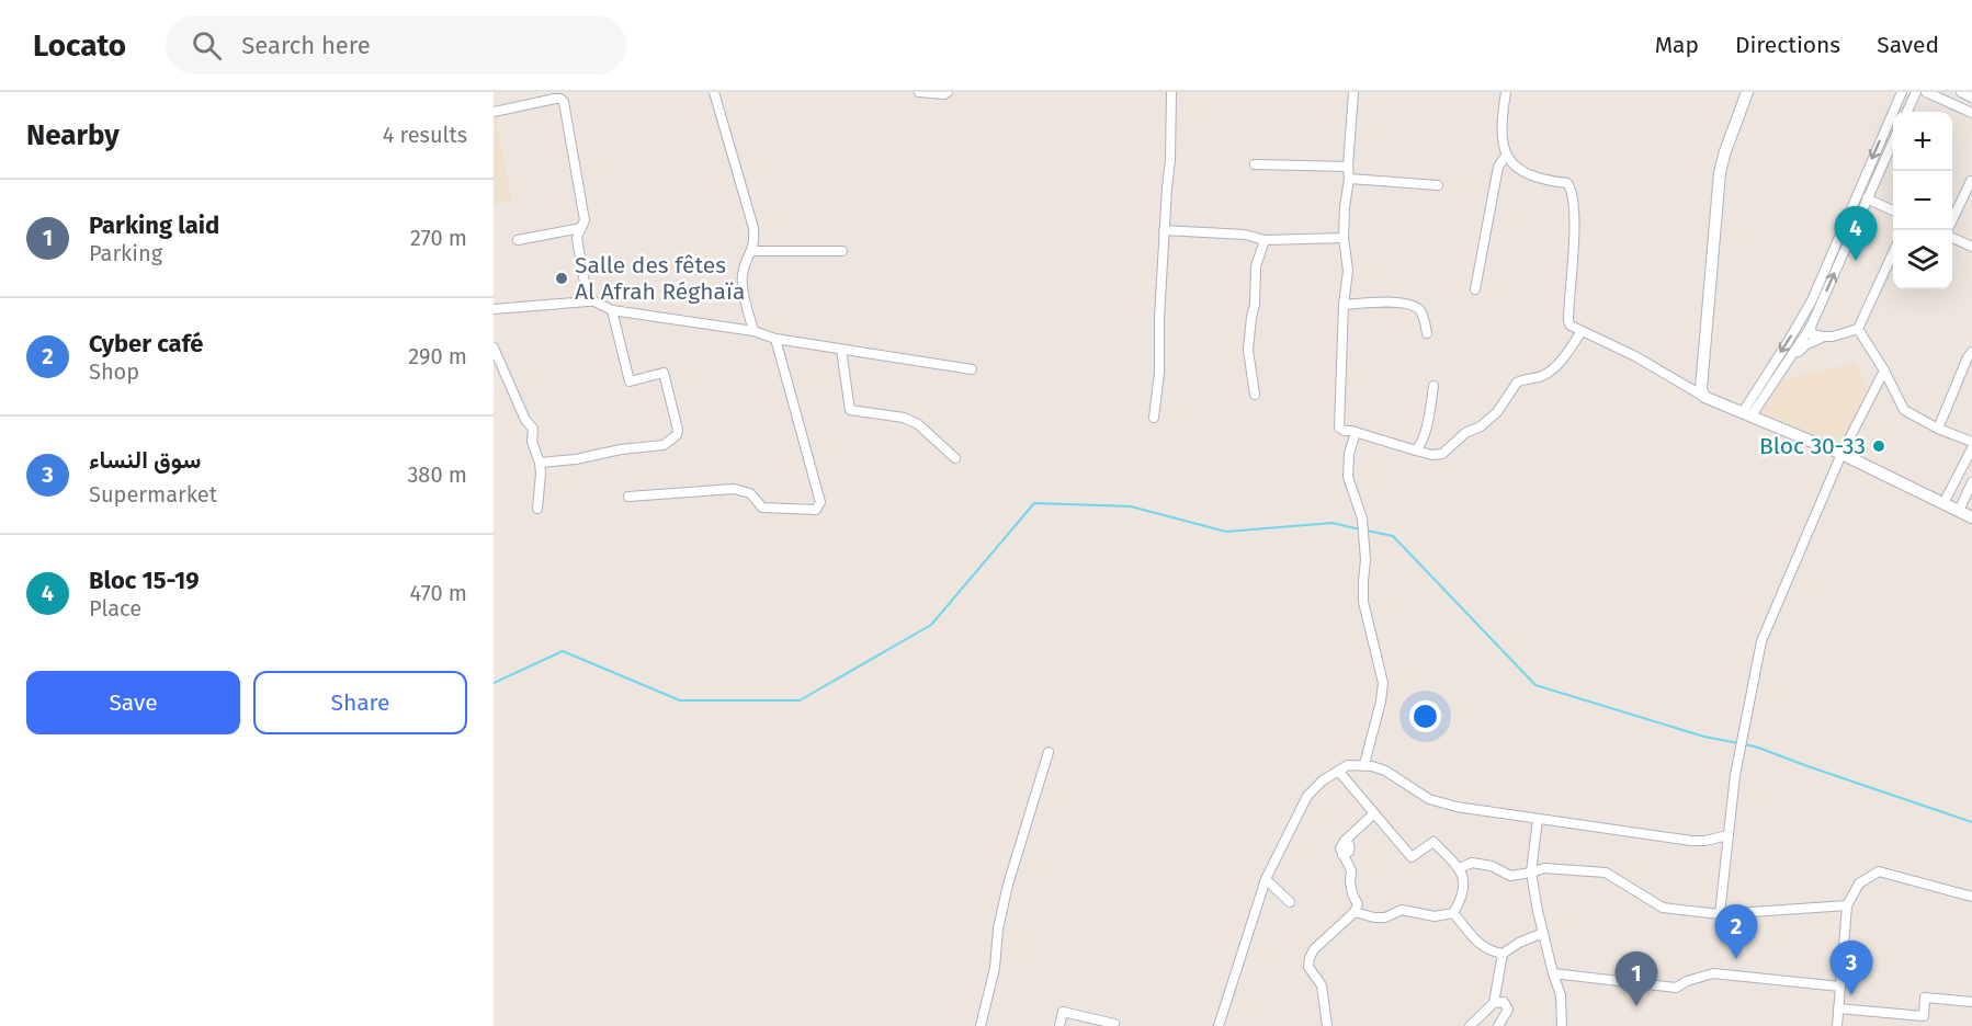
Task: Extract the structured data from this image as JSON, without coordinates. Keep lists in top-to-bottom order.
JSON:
{
  "places": ["Salle des fêtes Al Afrah Réghaïa", "Bloc 30-33"],
  "page": {
    "header": "Locato",
    "search": "Search here",
    "nav": ["Map", "Directions", "Saved"],
    "heading": ["Nearby", "4 results"],
    "map_buttons": ["+", "−"],
    "list": [
      {
        "mark": "1",
        "name": "Parking laid",
        "note": "Parking",
        "value": "270 m"
      },
      {
        "mark": "2",
        "name": "Cyber café",
        "note": "Shop",
        "value": "290 m"
      },
      {
        "mark": "3",
        "name": "سوق النساء",
        "note": "Supermarket",
        "value": "380 m"
      },
      {
        "mark": "4",
        "name": "Bloc 15-19",
        "note": "Place",
        "value": "470 m"
      }
    ],
    "pins": [
      "4",
      "2",
      "3",
      "1"
    ],
    "buttons": ["Save", "Share"]
  }
}
